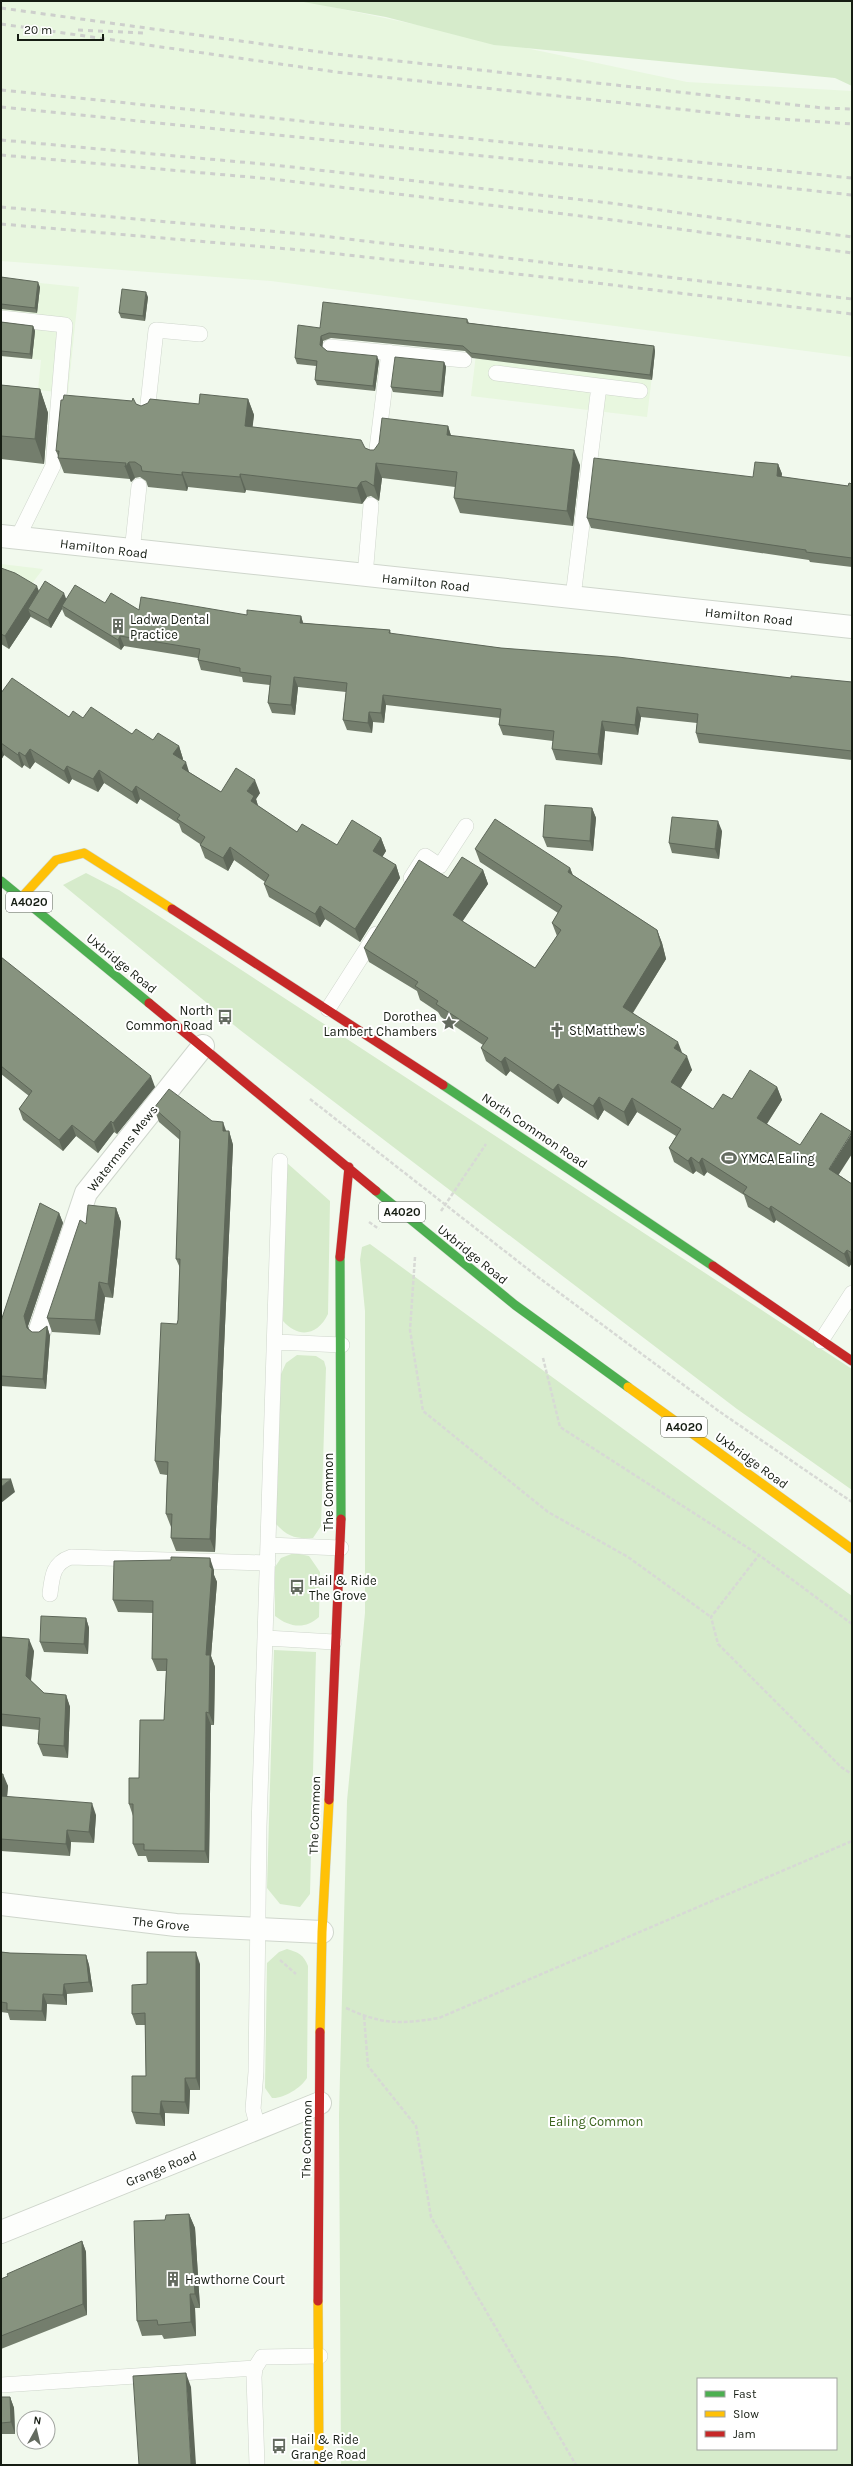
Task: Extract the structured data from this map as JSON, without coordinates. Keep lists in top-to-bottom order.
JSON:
{
  "streets": {
    "street": [
      "Hamilton Road",
      "A4020",
      "Uxbridge Road",
      "North Common Road",
      "Watermans Mews",
      "The Common",
      "The Grove",
      "Grange Road"
    ]
  },
  "crossings": [
    ["Uxbridge Road", "North Common Road"],
    ["Uxbridge Road", "Watermans Mews"],
    ["Uxbridge Road", "The Common"],
    ["The Common", "The Grove"],
    ["The Common", "Grange Road"]
  ],
  "parks": ["Ealing Common"],
  "places": {
    "building": ["Ladwa Dental Practice", "Hawthorne Court"],
    "bus stop": ["North Common Road", "Hail & Ride The Grove", "Hail & Ride Grange Road"],
    "place": ["Dorothea Lambert Chambers"],
    "church": ["St Matthew's"],
    "sports": ["YMCA Ealing"]
  },
  "legend": ["Fast", "Slow", "Jam"],
  "scale_bar": "20 m",
  "north": "top"
}
